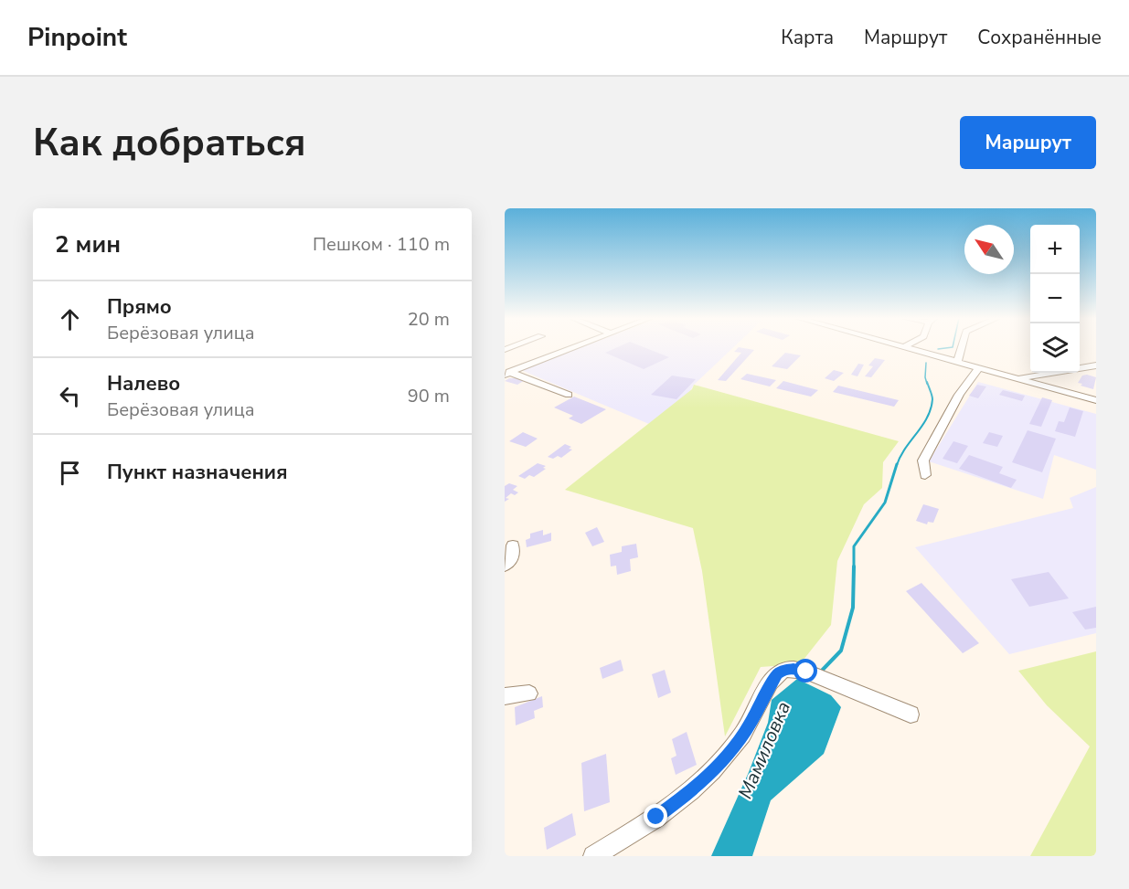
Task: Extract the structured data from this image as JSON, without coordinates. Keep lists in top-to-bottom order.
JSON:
{
  "water": ["Мамиловка"],
  "north": "top left",
  "page": {
    "header": "Pinpoint",
    "nav": ["Карта", "Маршрут", "Сохранённые"],
    "buttons": "Маршрут",
    "title": "Как добраться",
    "heading": ["2 мин", "Пешком · 110 m"],
    "map_buttons": ["+", "−"],
    "list": [
      ["Прямо", "Берёзовая улица", "20 m"],
      ["Налево", "Берёзовая улица", "90 m"],
      "Пункт назначения"
    ]
  }
}
